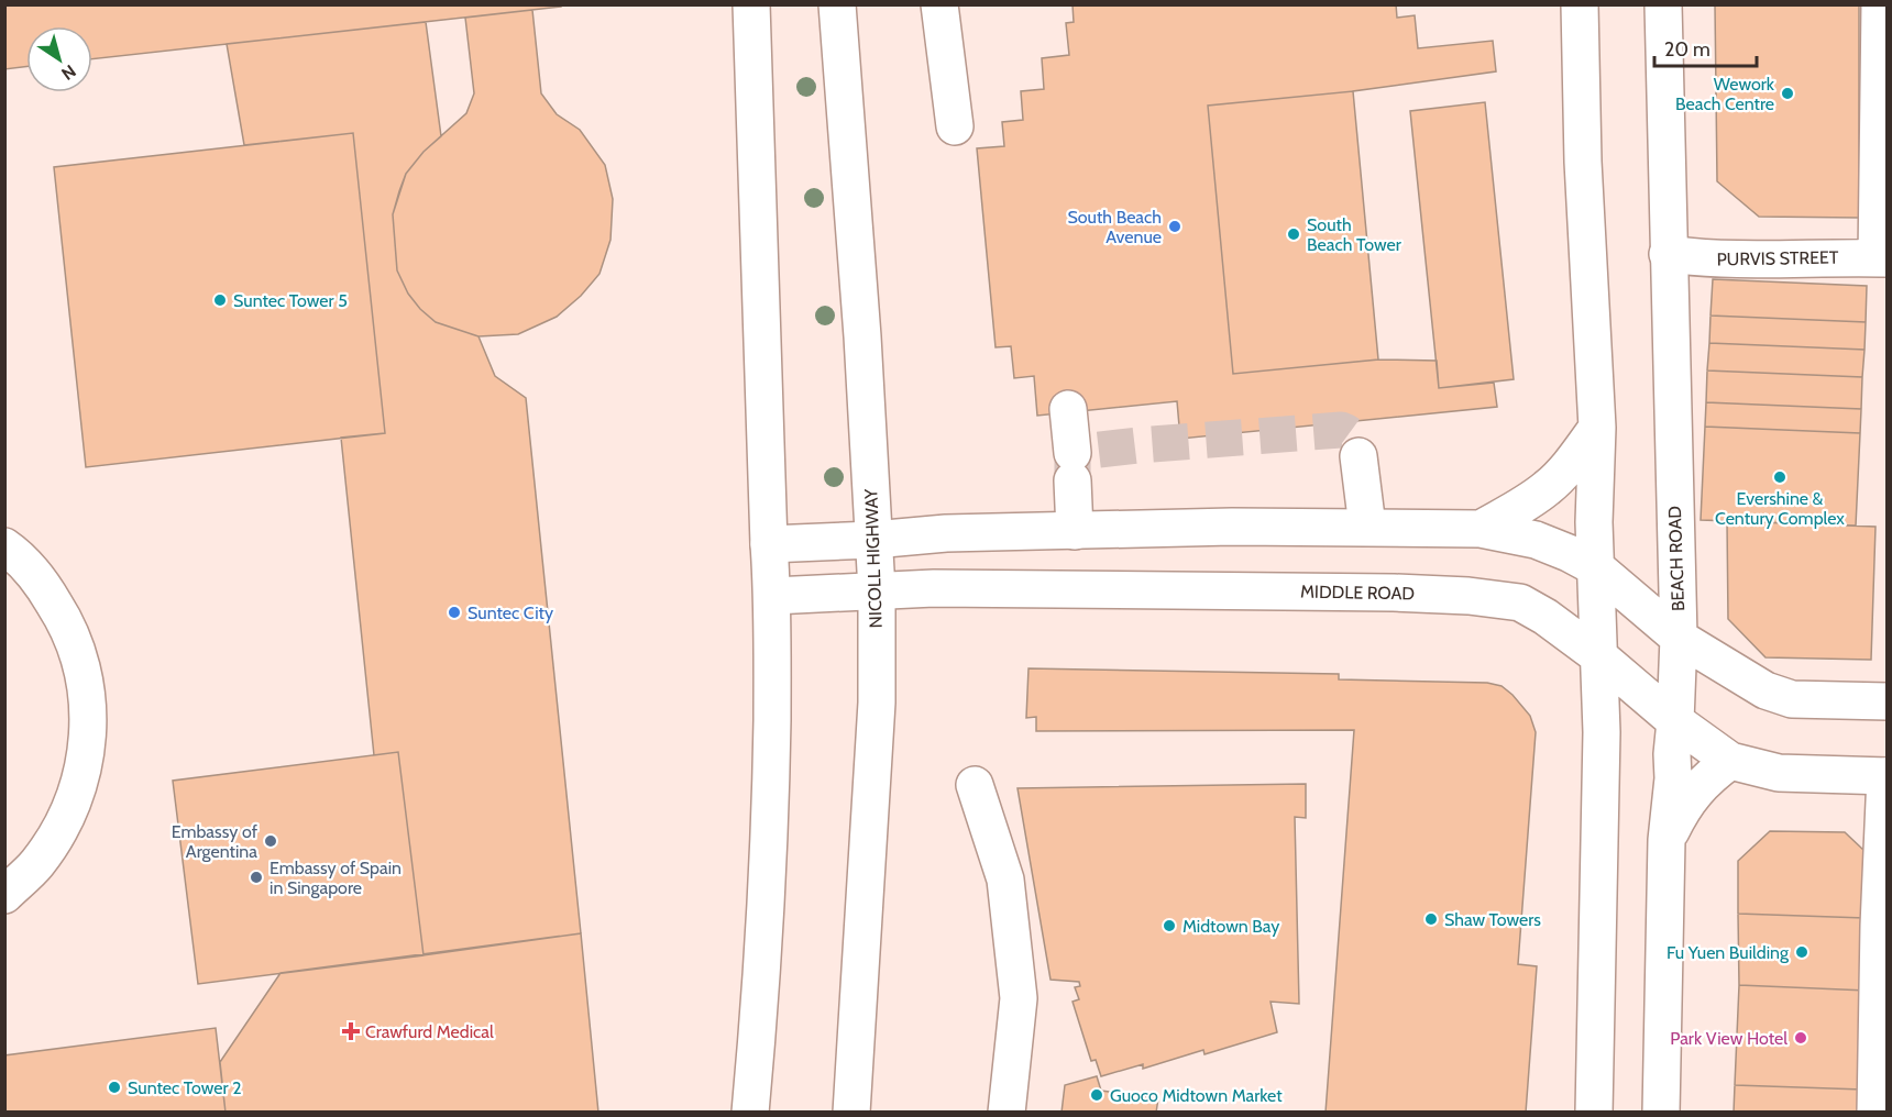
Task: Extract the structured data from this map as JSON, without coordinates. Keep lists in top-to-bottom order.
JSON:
{
  "streets": {
    "main road": [
      "PURVIS STREET",
      "NICOLL HIGHWAY",
      "BEACH ROAD",
      "MIDDLE ROAD"
    ]
  },
  "crossings": [
    ["PURVIS STREET", "BEACH ROAD"],
    ["NICOLL HIGHWAY", "MIDDLE ROAD"],
    ["BEACH ROAD", "MIDDLE ROAD"]
  ],
  "places": {
    "other": [
      "Wework Beach Centre",
      "South Beach Avenue",
      "South Beach Tower",
      "Suntec Tower 5",
      "Evershine & Century Complex",
      "Suntec City",
      "Embassy of Argentina",
      "Embassy of Spain in Singapore",
      "Shaw Towers",
      "Midtown Bay",
      "Fu Yuen Building",
      "Park View Hotel",
      "Suntec Tower 2",
      "Guoco Midtown Market"
    ],
    "health": ["Crawfurd Medical"]
  },
  "scale_bar": "20 m",
  "north": "bottom right"
}
